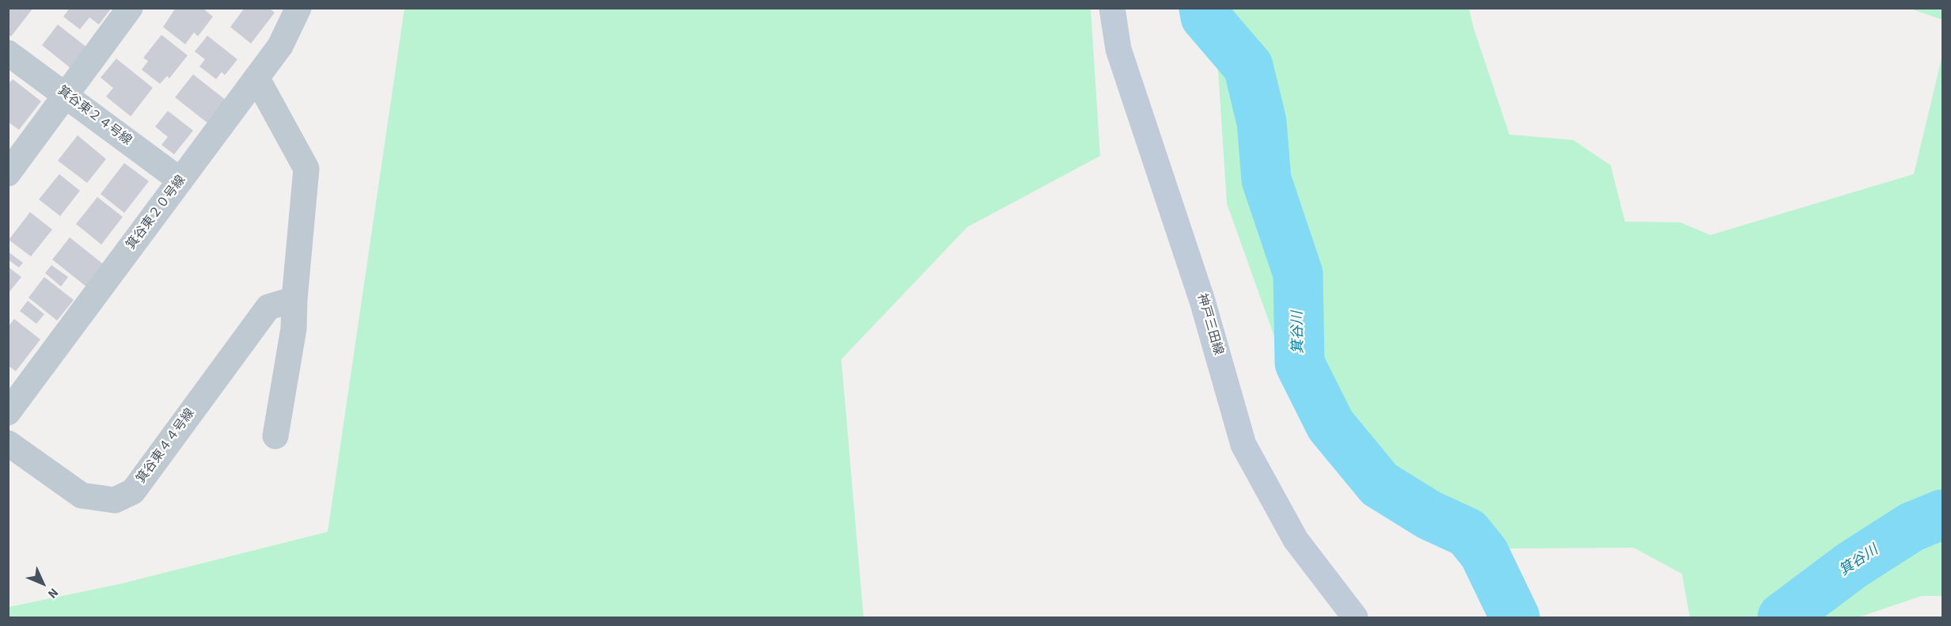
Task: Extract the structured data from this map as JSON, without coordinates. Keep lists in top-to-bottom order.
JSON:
{
  "streets": {
    "street": [
      "箕谷東２４号線",
      "箕谷東２０号線",
      "神戸三田線",
      "箕谷東４４号線"
    ]
  },
  "crossings": [
    ["箕谷東２４号線", "箕谷東２０号線"]
  ],
  "water": ["箕谷川"],
  "north": "bottom right"
}
